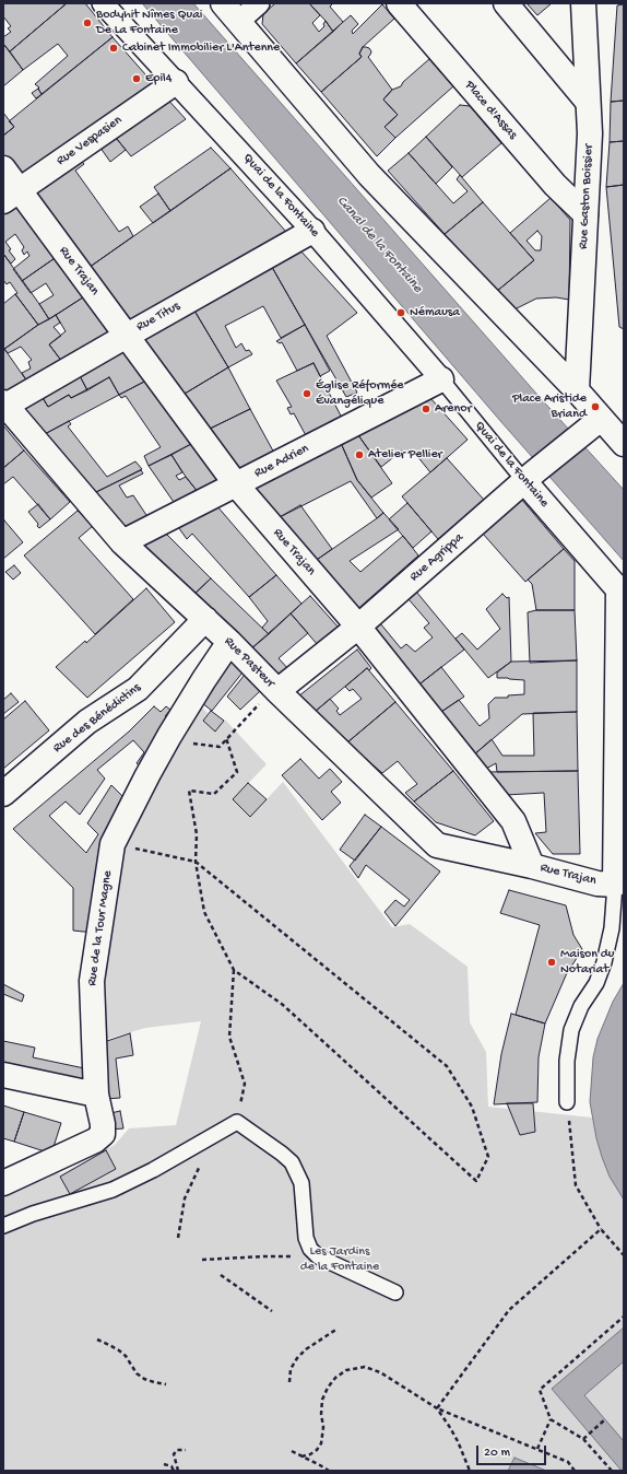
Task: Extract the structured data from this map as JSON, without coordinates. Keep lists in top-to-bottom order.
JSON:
{
  "streets": {
    "street": [
      "Place d'Assas",
      "Rue Vespasien",
      "Quai de la Fontaine",
      "Rue Gaston Boissier",
      "Rue Trajan",
      "Rue Titus",
      "Rue Adrien",
      "Rue Agrippa",
      "Rue Pasteur",
      "Rue des Bénédictins",
      "Rue de la Tour Magne"
    ]
  },
  "crossings": [
    ["Place d'Assas", "Rue Gaston Boissier"],
    ["Rue Vespasien", "Quai de la Fontaine"],
    ["Rue Vespasien", "Rue Trajan"],
    ["Quai de la Fontaine", "Rue Trajan"],
    ["Quai de la Fontaine", "Rue Titus"],
    ["Quai de la Fontaine", "Rue Adrien"],
    ["Quai de la Fontaine", "Rue Agrippa"],
    ["Rue Trajan", "Rue Titus"],
    ["Rue Trajan", "Rue Adrien"],
    ["Rue Trajan", "Rue Agrippa"],
    ["Rue Trajan", "Rue Pasteur"],
    ["Rue Titus", "Rue Pasteur"],
    ["Rue Adrien", "Rue Pasteur"],
    ["Rue Agrippa", "Rue Pasteur"],
    ["Rue Pasteur", "Rue des Bénédictins"],
    ["Rue Pasteur", "Rue de la Tour Magne"]
  ],
  "water": ["Canal de la Fontaine"],
  "parks": ["Les Jardins de la Fontaine"],
  "places": [
    "Bodyhit Nîmes Quai De La Fontaine",
    "Cabinet Immobilier L'Antenne",
    "Epil4",
    "Némausa",
    "Église Réformée Évangélique",
    "Place Aristide Briand",
    "Arenor",
    "Atelier Pellier",
    "Maison du Notariat"
  ],
  "scale_bar": "20 m"
}
